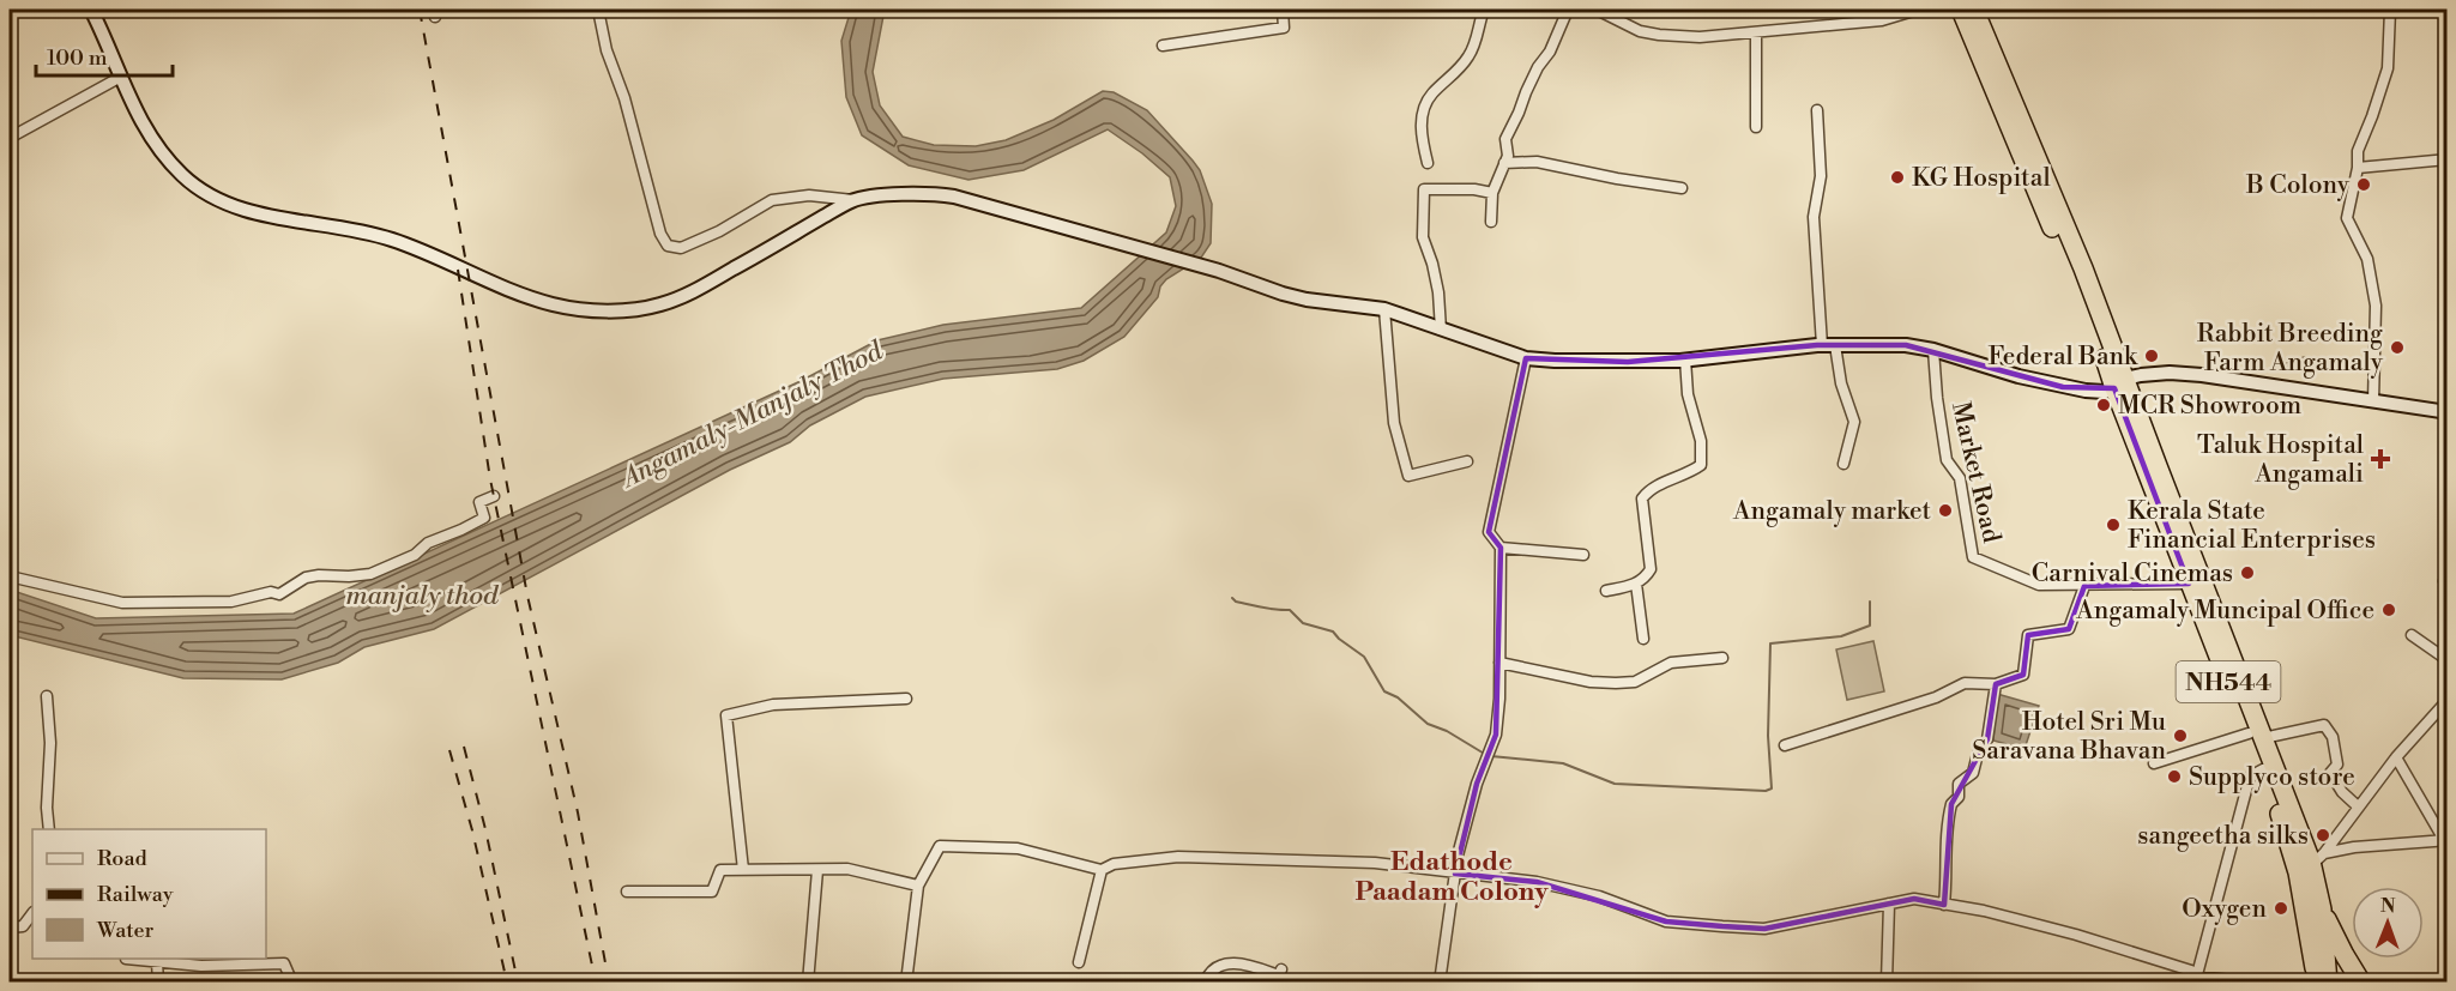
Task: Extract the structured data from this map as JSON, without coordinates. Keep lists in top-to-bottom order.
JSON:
{
  "streets": {
    "highway": ["NH544"],
    "street": ["Market Road"]
  },
  "crossings": [
    ["Market Road", "NH544"]
  ],
  "districts": ["Edathode Paadam Colony"],
  "water": ["Angamaly-Manjaly Thod", "manjaly thod"],
  "places": {
    "other": [
      "KG Hospital",
      "B Colony",
      "Rabbit Breeding Farm Angamaly",
      "Federal Bank",
      "MCR Showroom",
      "Angamaly market",
      "Kerala State Financial Enterprises",
      "Carnival Cinemas",
      "Angamaly Muncipal Office",
      "Hotel Sri Mu Saravana Bhavan",
      "Supplyco store",
      "sangeetha silks",
      "Oxygen"
    ],
    "health": ["Taluk Hospital Angamali"]
  },
  "legend": ["Road", "Railway", "Water"],
  "scale_bar": "100 m",
  "north": "top"
}
